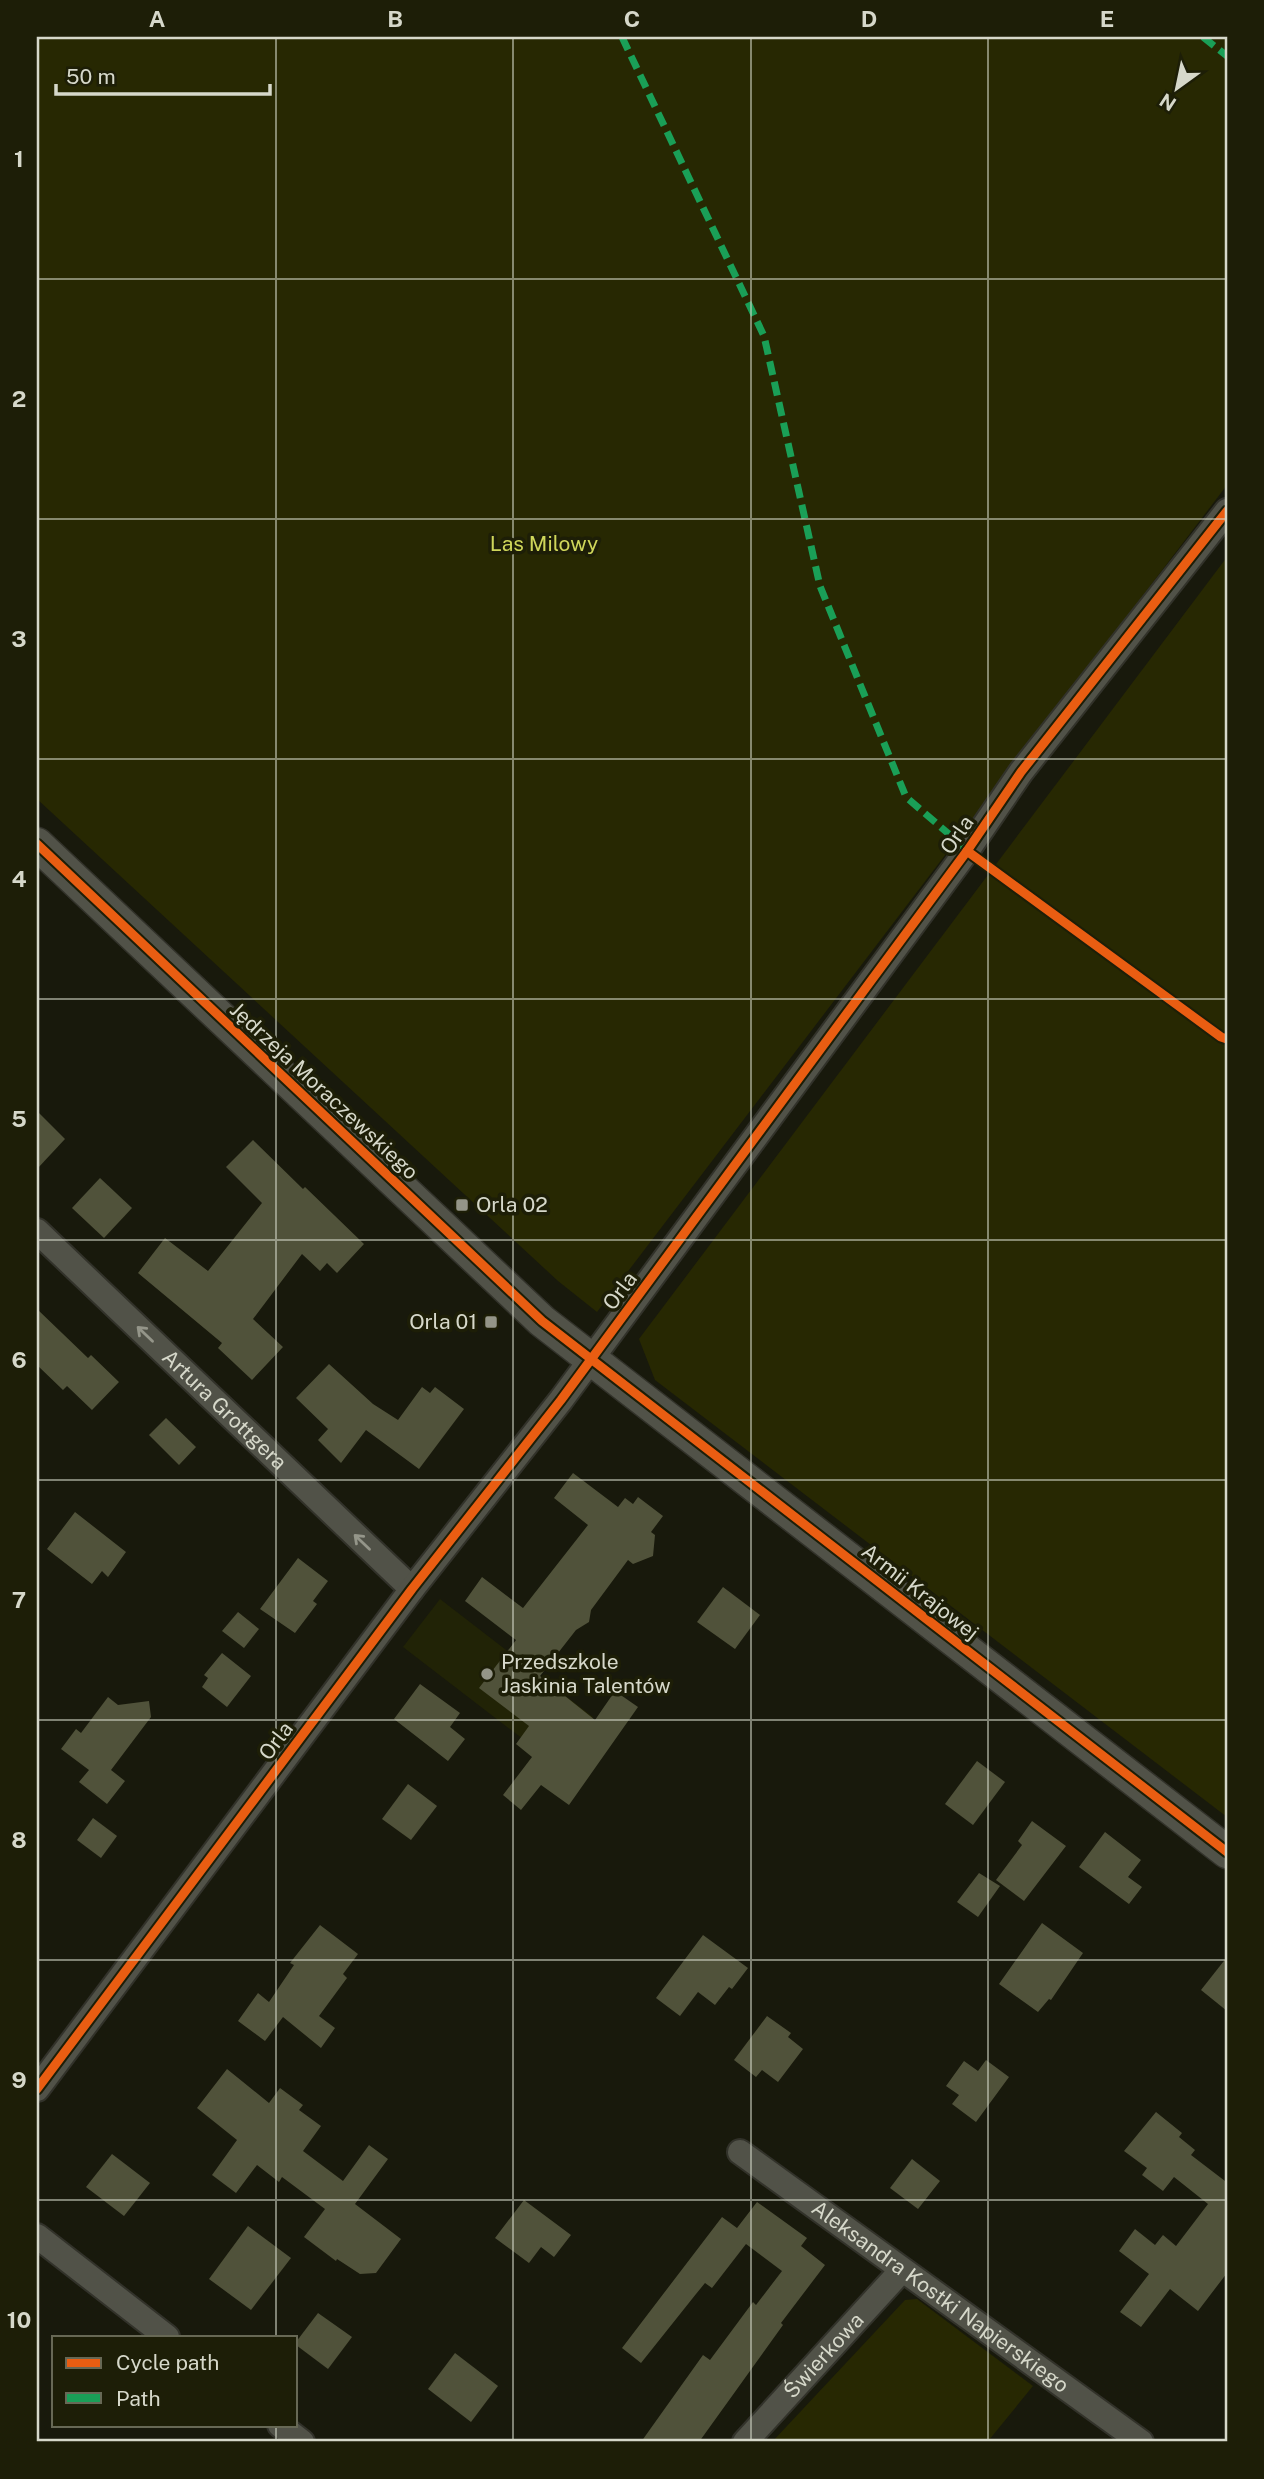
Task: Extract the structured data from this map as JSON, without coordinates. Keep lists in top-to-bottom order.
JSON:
{
  "streets": {
    "street": [
      "Orla",
      "Jędrzeja Moraczewskiego",
      "Artura Grottgera",
      "Armii Krajowej",
      "Aleksandra Kostki Napierskiego",
      "Świerkowa"
    ]
  },
  "crossings": [
    ["Orla", "Jędrzeja Moraczewskiego"],
    ["Orla", "Artura Grottgera"],
    ["Orla", "Armii Krajowej"],
    ["Jędrzeja Moraczewskiego", "Armii Krajowej"],
    ["Aleksandra Kostki Napierskiego", "Świerkowa"]
  ],
  "one_way": ["Artura Grottgera"],
  "parks": ["Las Milowy"],
  "places": {
    "transit": ["Orla 02", "Orla 01"],
    "other": ["Przedszkole Jaskinia Talentów"]
  },
  "legend": ["Cycle path", "Path"],
  "scale_bar": "50 m",
  "north": "bottom left",
  "grid": {
    "columns": [
      "A",
      "B",
      "C",
      "D",
      "E"
    ],
    "rows": [
      "1",
      "2",
      "3",
      "4",
      "5",
      "6",
      "7",
      "8",
      "9",
      "10"
    ]
  }
}
